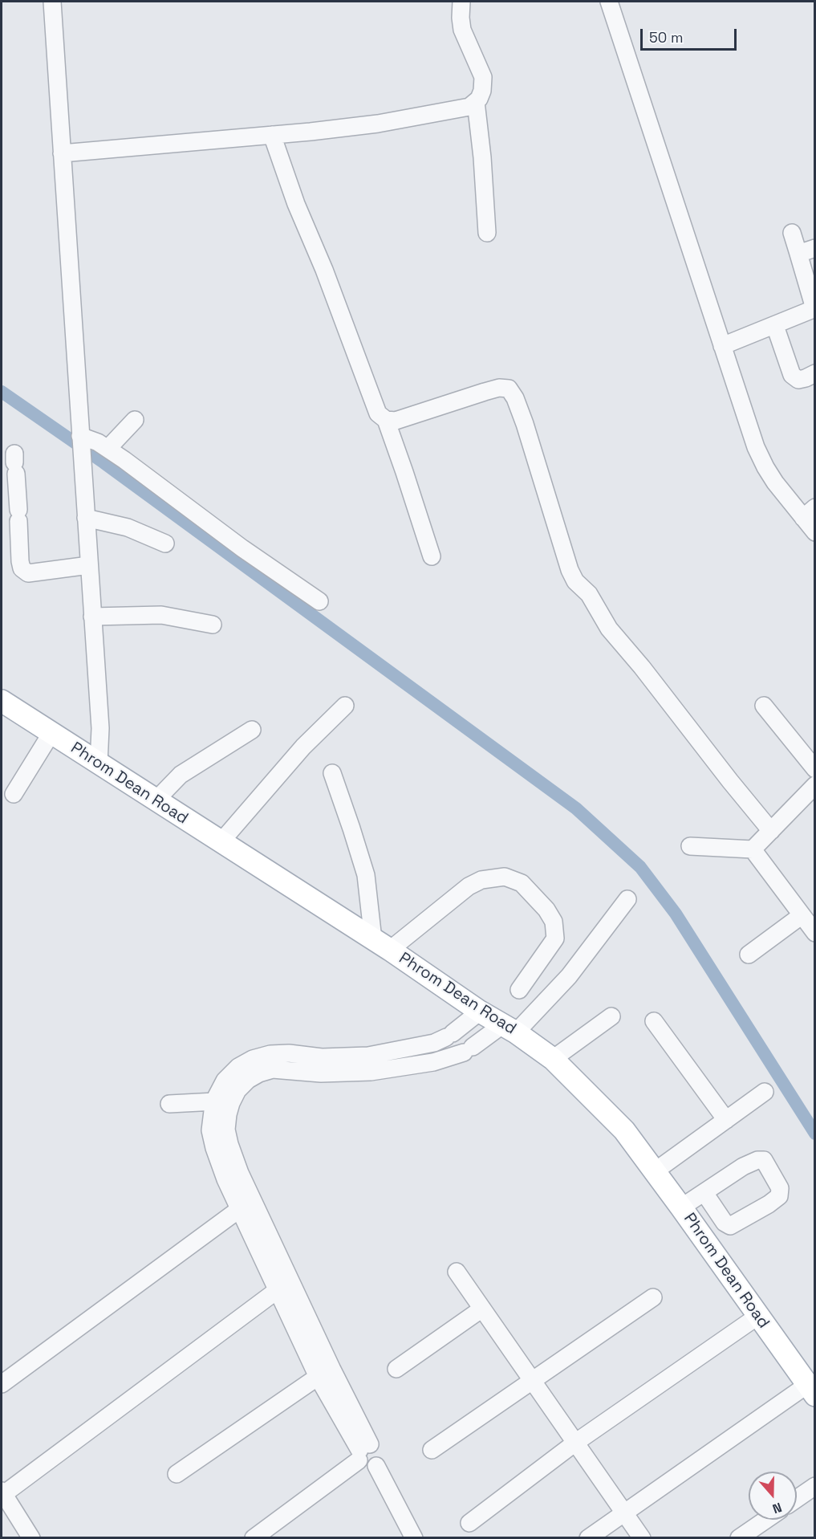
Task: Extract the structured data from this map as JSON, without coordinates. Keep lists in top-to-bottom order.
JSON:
{
  "streets": {
    "main road": ["Phrom Dean Road"]
  },
  "scale_bar": "50 m",
  "north": "bottom"
}
